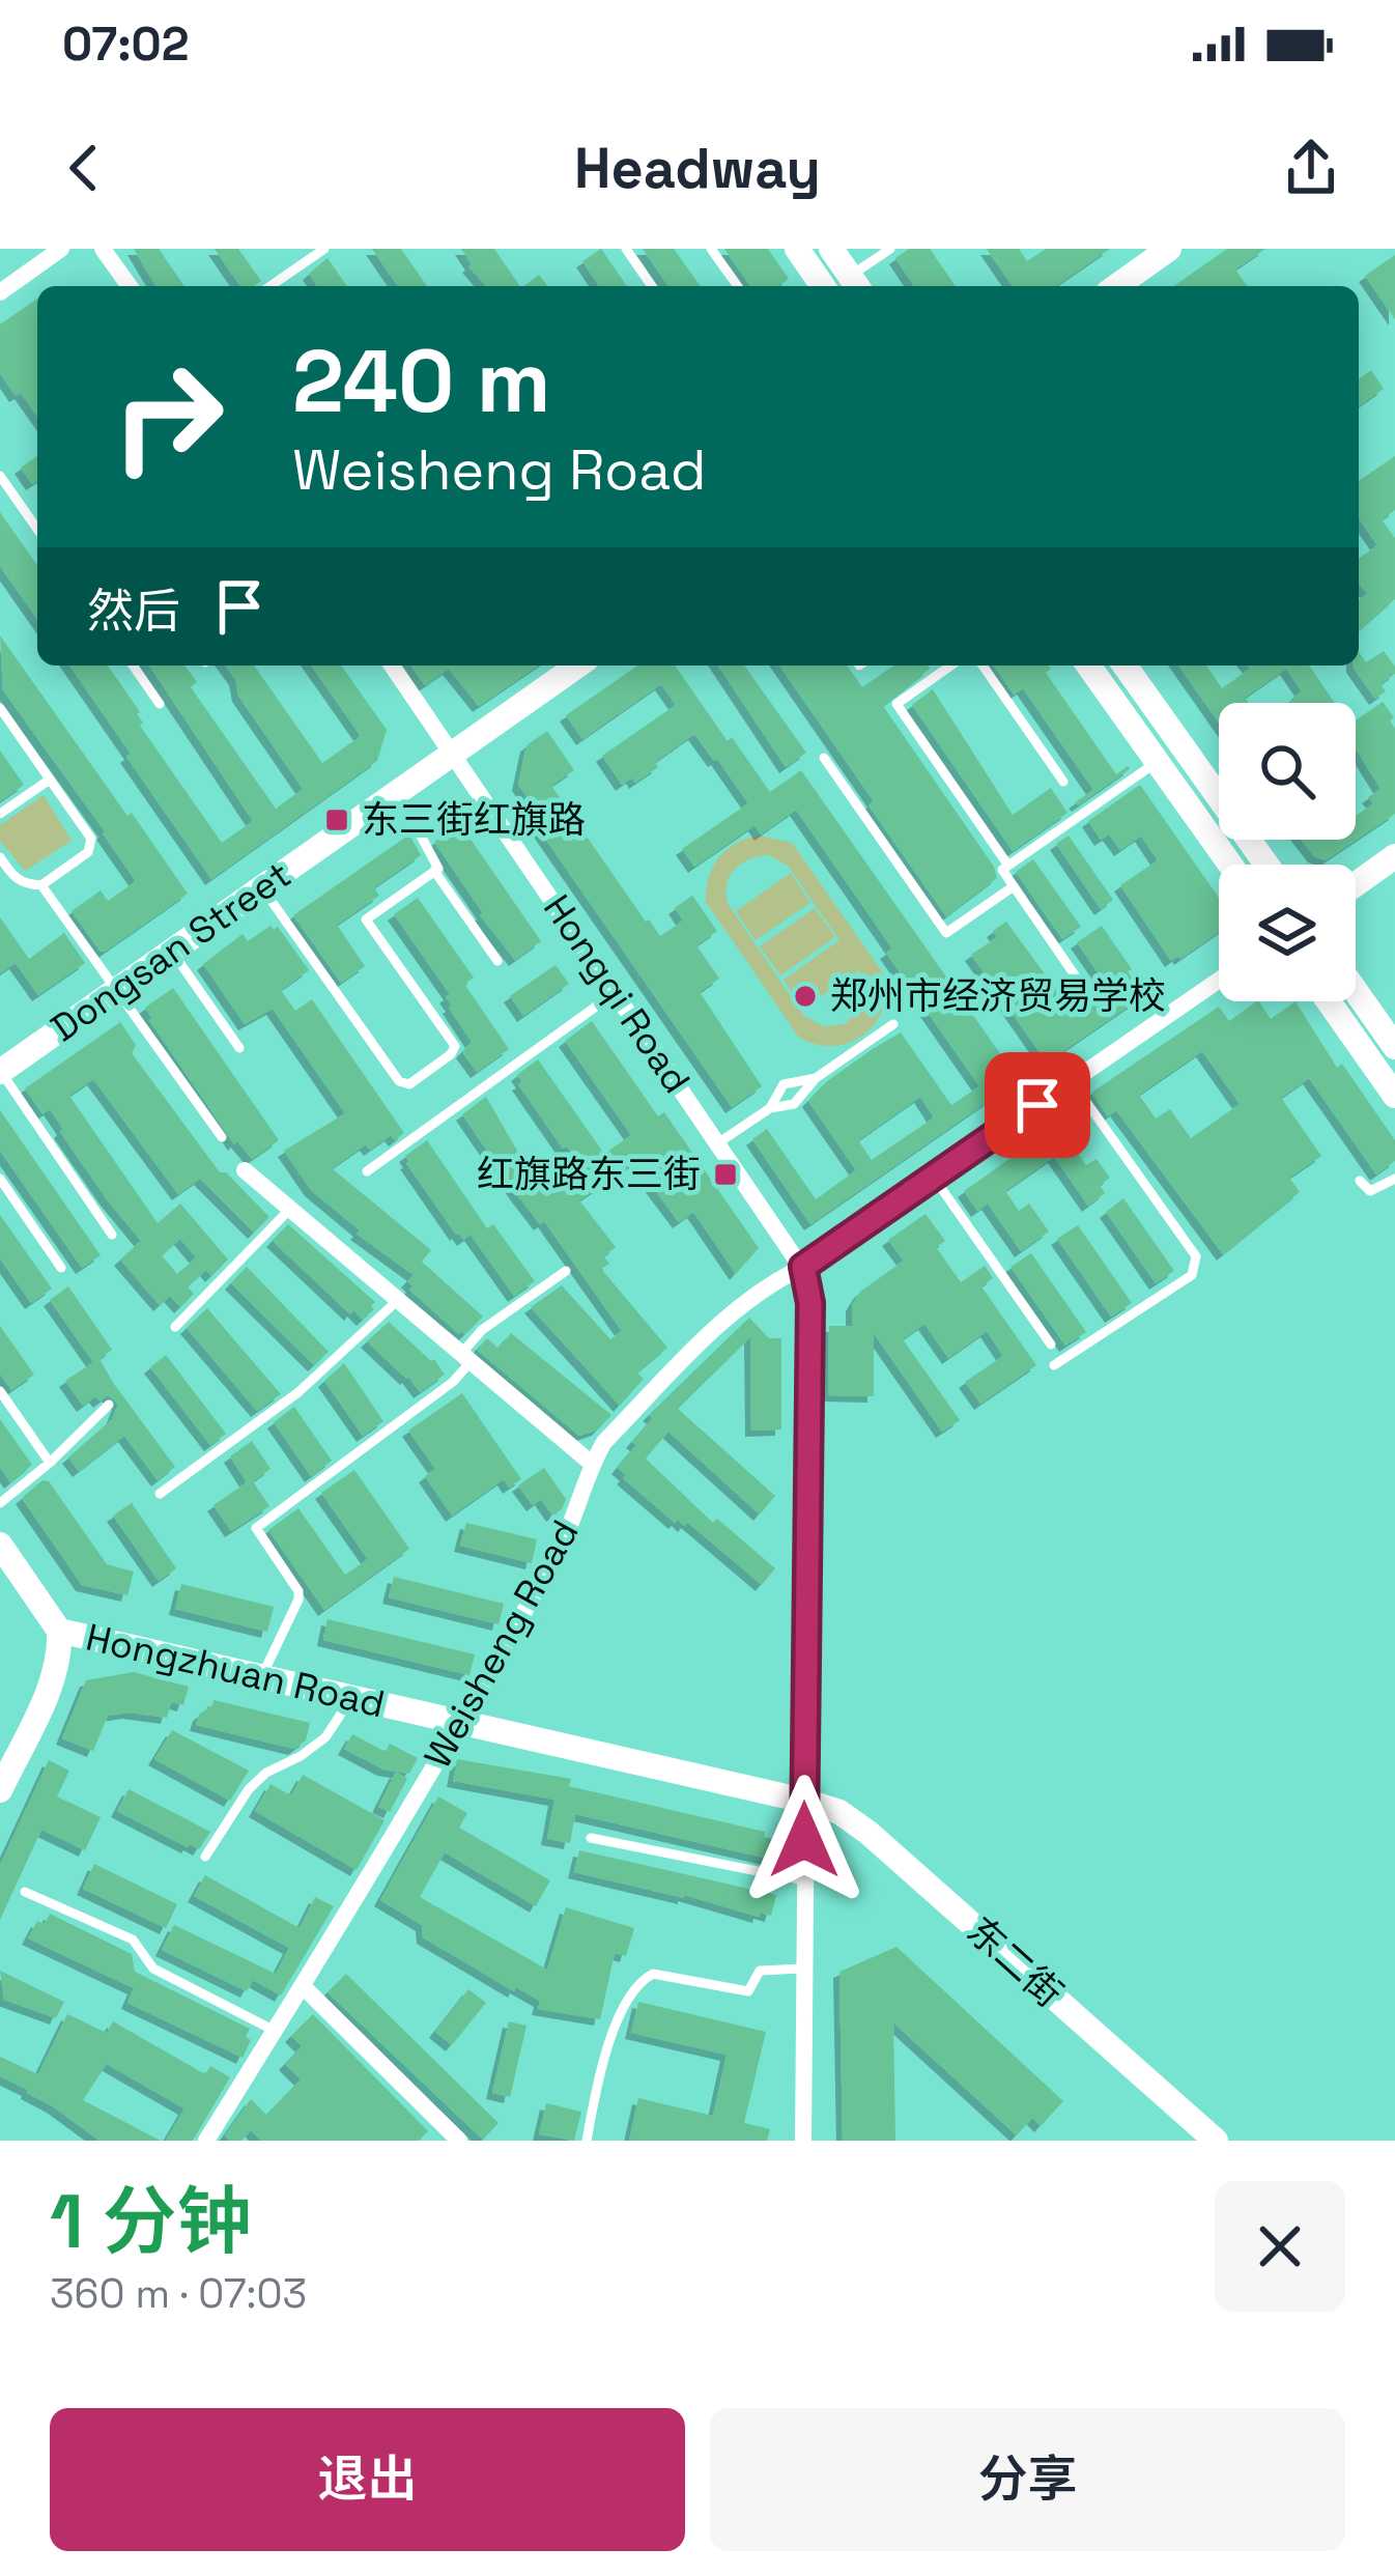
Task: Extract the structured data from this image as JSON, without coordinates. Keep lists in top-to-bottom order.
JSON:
{
  "streets": {
    "street": [
      "Dongsan Street",
      "Hongqi Road",
      "Weisheng Road",
      "Hongzhuan Road",
      "东二街"
    ]
  },
  "crossings": [
    ["Dongsan Street", "Hongqi Road"],
    ["Hongqi Road", "Weisheng Road"],
    ["Weisheng Road", "Hongzhuan Road"],
    ["Hongzhuan Road", "东二街"]
  ],
  "places": {
    "transit": ["东三街红旗路", "红旗路东三街"],
    "other": ["郑州市经济贸易学校"]
  },
  "page": {
    "status": "07:02",
    "header": "Headway",
    "turn": ["240 m", "Weisheng Road"],
    "then": "然后",
    "heading": ["1 分钟", "360 m · 07:03"],
    "buttons": ["退出", "分享"]
  }
}
